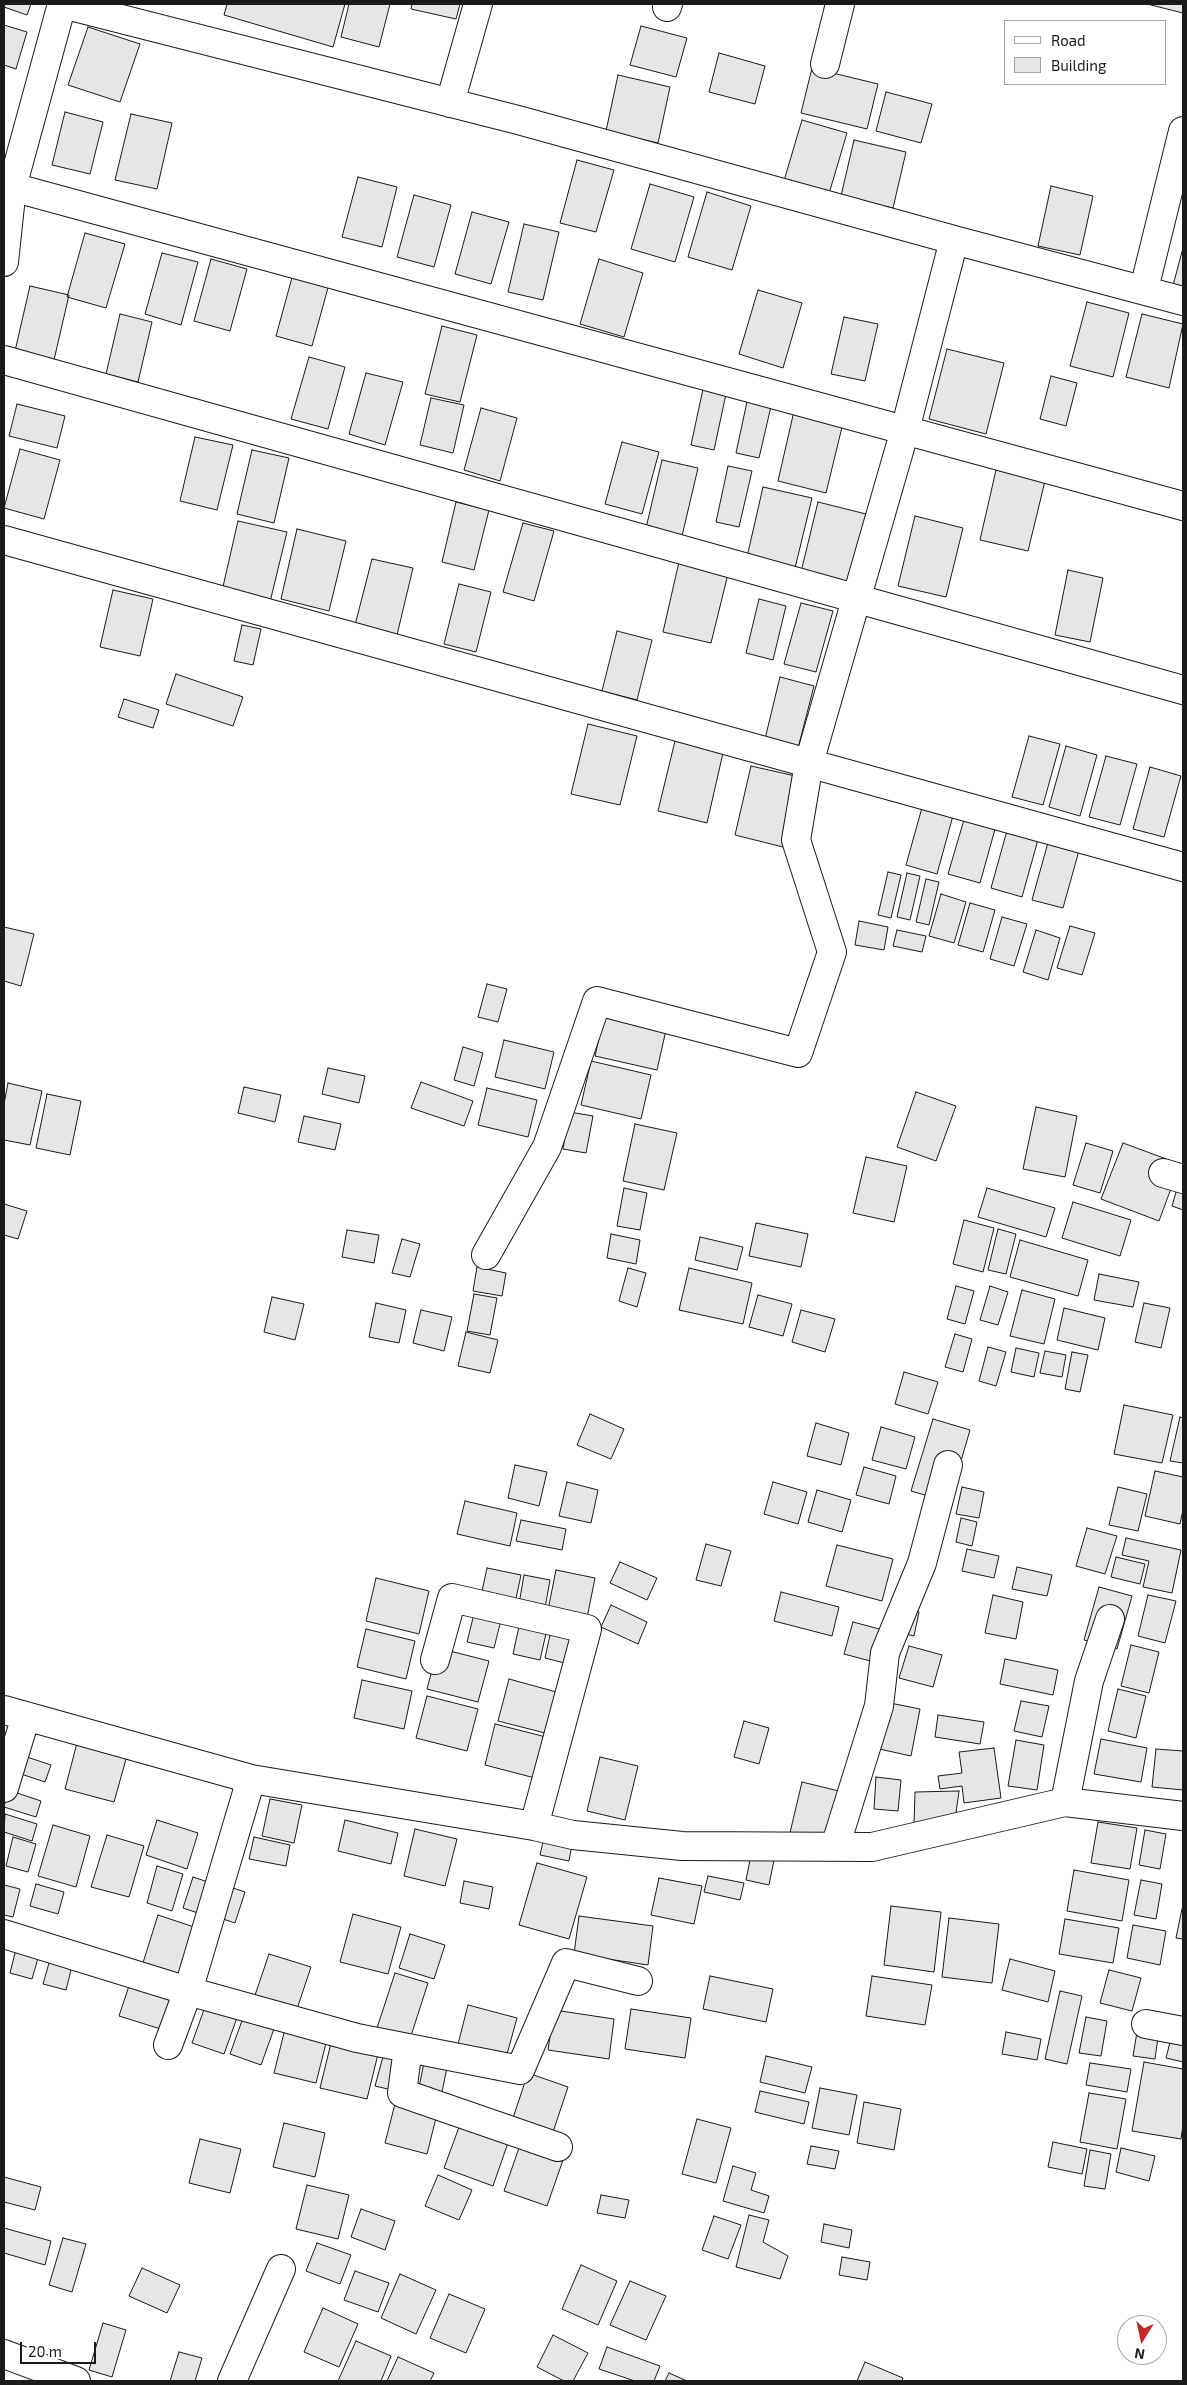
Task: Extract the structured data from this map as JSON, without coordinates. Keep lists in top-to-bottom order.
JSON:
{
  "legend": ["Road", "Building"],
  "scale_bar": "20 m",
  "north": "bottom"
}
